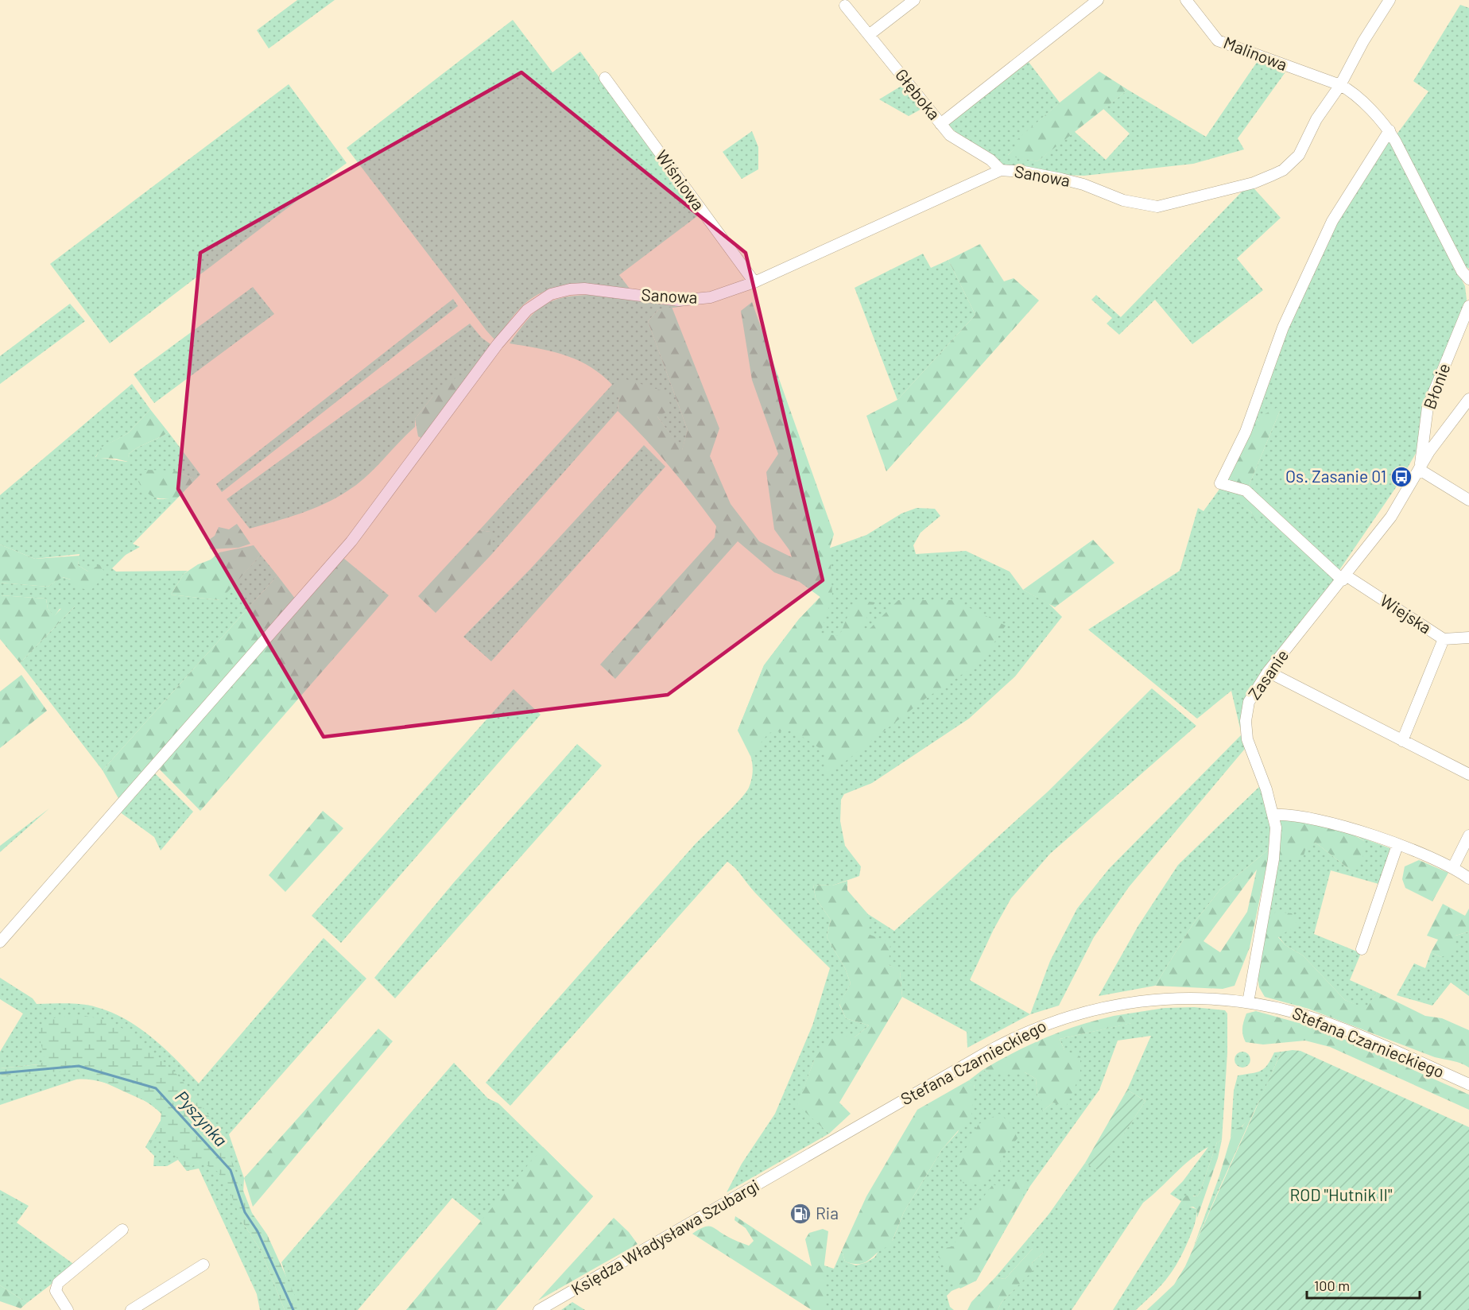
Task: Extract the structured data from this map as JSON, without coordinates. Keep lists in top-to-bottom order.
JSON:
{
  "streets": {
    "street": [
      "Malinowa",
      "Głęboka",
      "Sanowa",
      "Wiśniowa",
      "Błonie",
      "Wiejska",
      "Zasanie",
      "Stefana Czarnieckiego",
      "Księdza Władysława Szubargi"
    ]
  },
  "crossings": [
    ["Malinowa", "Sanowa"],
    ["Malinowa", "Wiejska"],
    ["Głęboka", "Sanowa"],
    ["Sanowa", "Wiśniowa"],
    ["Błonie", "Zasanie"],
    ["Wiejska", "Zasanie"],
    ["Zasanie", "Stefana Czarnieckiego"],
    ["Stefana Czarnieckiego", "Księdza Władysława Szubargi"]
  ],
  "water": ["Pyszynka"],
  "parks": ["ROD \"Hutnik II\""],
  "places": {
    "bus stop": ["Os. Zasanie 01"],
    "fuel station": ["Ria"]
  },
  "scale_bar": "100 m"
}
